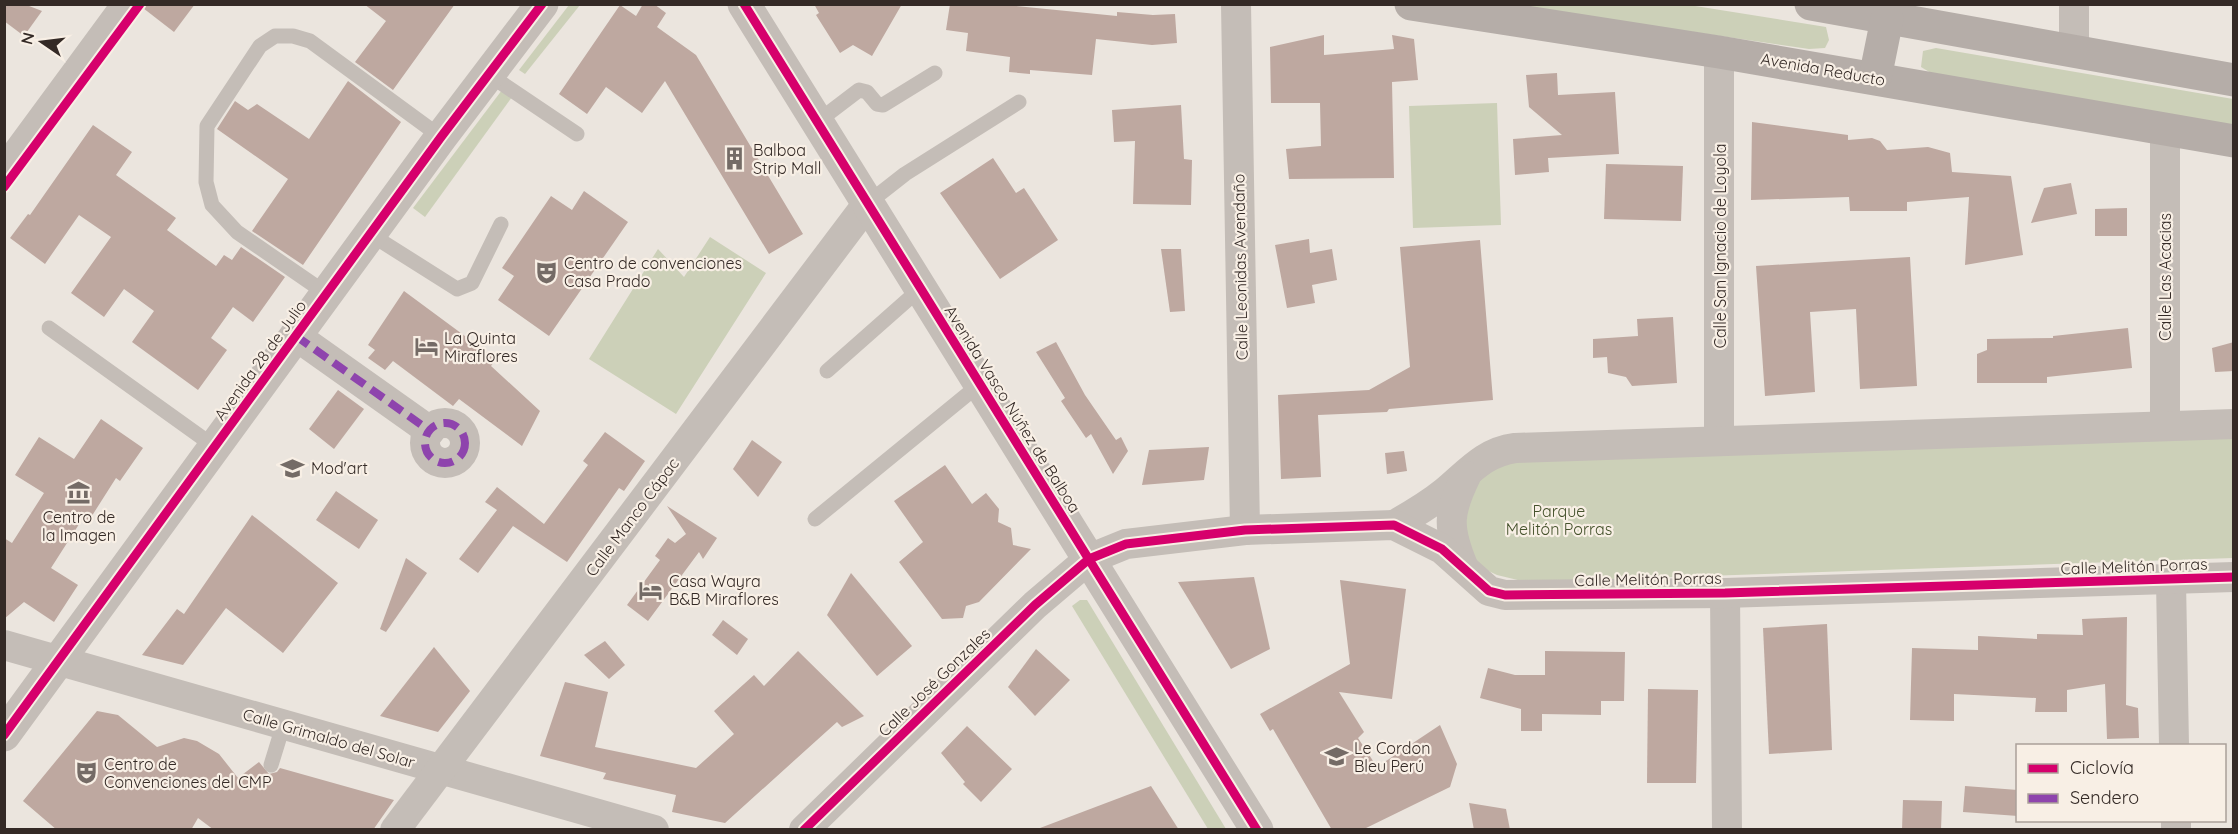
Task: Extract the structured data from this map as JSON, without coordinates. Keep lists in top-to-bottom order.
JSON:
{
  "streets": {
    "main road": ["Avenida Reducto"],
    "street": [
      "Calle San Ignacio de Loyola",
      "Calle Leonidas Avendaño",
      "Calle Las Acacias",
      "Avenida 28 de Julio",
      "Avenida Vasco Núñez de Balboa",
      "Calle Manco Cápac",
      "Calle Melitón Porras",
      "Calle José Gonzales",
      "Calle Grimaldo del Solar"
    ]
  },
  "crossings": [
    ["Avenida Reducto", "Calle San Ignacio de Loyola"],
    ["Avenida Reducto", "Calle Las Acacias"],
    ["Calle San Ignacio de Loyola", "Calle Melitón Porras"],
    ["Calle Leonidas Avendaño", "Calle Melitón Porras"],
    ["Calle Las Acacias", "Calle Melitón Porras"],
    ["Avenida 28 de Julio", "Calle Grimaldo del Solar"],
    ["Avenida Vasco Núñez de Balboa", "Calle Manco Cápac"],
    ["Avenida Vasco Núñez de Balboa", "Calle Melitón Porras"],
    ["Avenida Vasco Núñez de Balboa", "Calle José Gonzales"],
    ["Calle Manco Cápac", "Calle Grimaldo del Solar"],
    ["Calle Melitón Porras", "Calle José Gonzales"]
  ],
  "parks": ["Parque Melitón Porras"],
  "places": {
    "building": ["Balboa Strip Mall"],
    "theatre": ["Centro de convenciones Casa Prado", "Centro de Convenciones del CMP"],
    "hotel": ["La Quinta Miraflores", "Casa Wayra B&B Miraflores"],
    "school or university": ["Mod'art", "Le Cordon Bleu Perú"],
    "museum": ["Centro de la Imagen"]
  },
  "legend": ["Ciclovía", "Sendero"],
  "north": "left"
}
